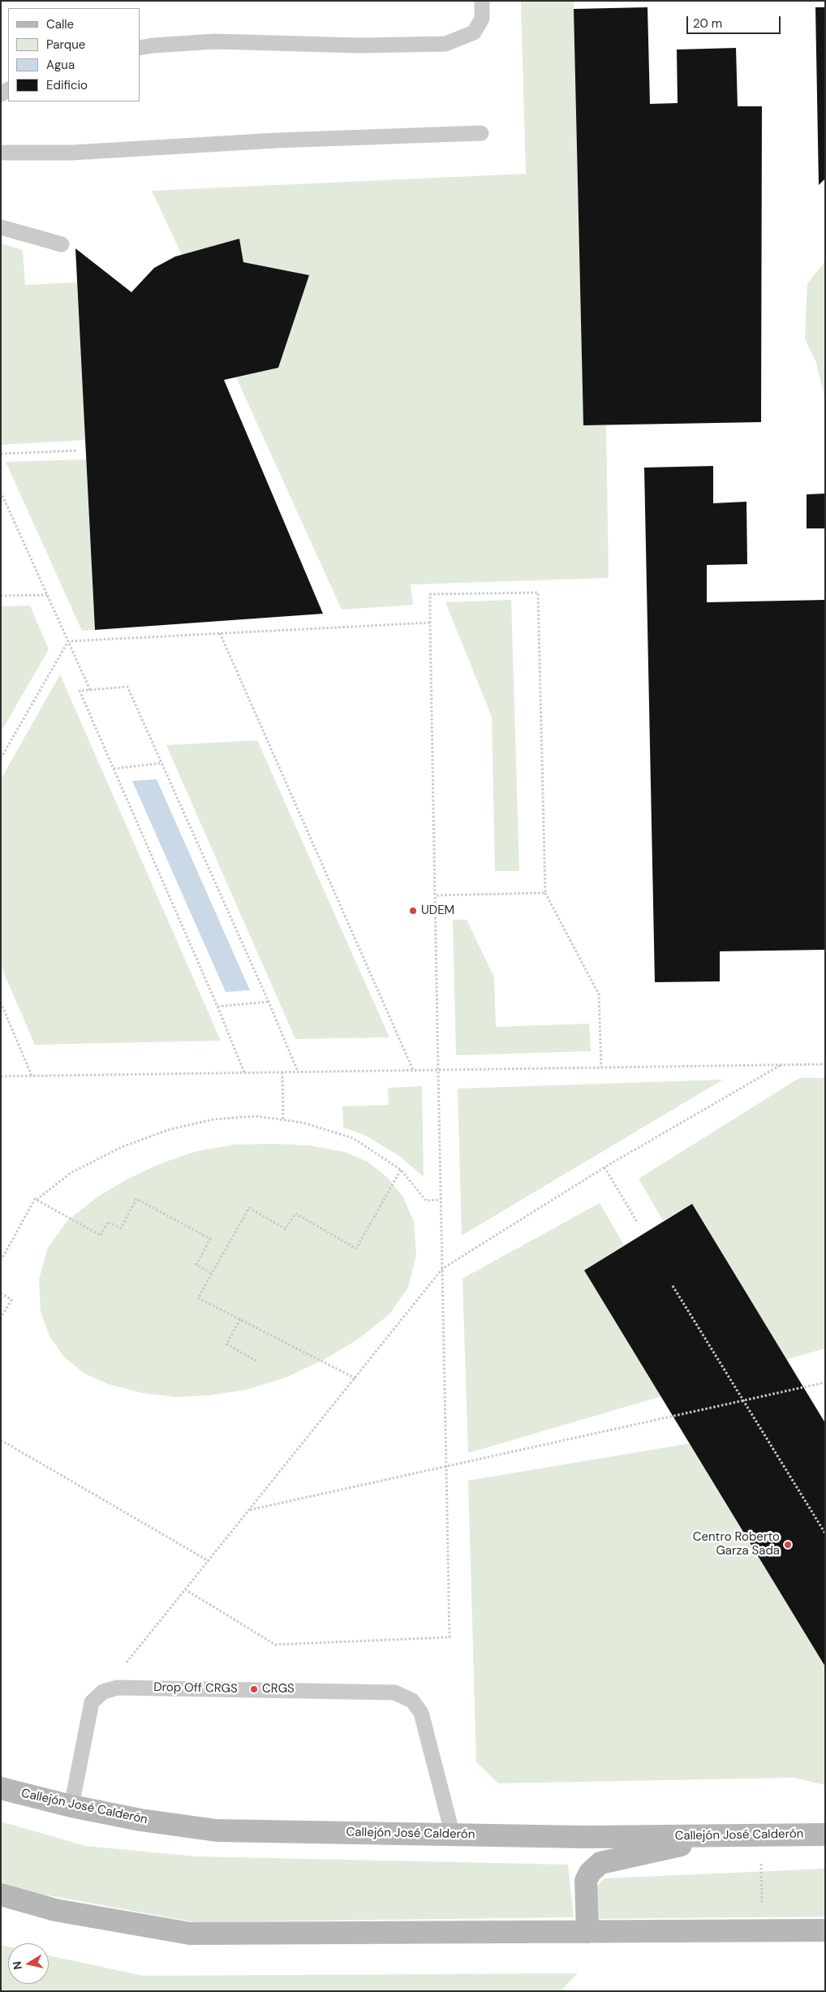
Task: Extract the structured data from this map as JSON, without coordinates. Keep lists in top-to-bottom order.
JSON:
{
  "streets": {
    "main road": ["Callejón José Calderón"],
    "lane": ["Drop Off CRGS"]
  },
  "crossings": [
    ["Drop Off CRGS", "Callejón José Calderón"]
  ],
  "places": ["UDEM", "Centro Roberto Garza Sada", "CRGS"],
  "legend": [
    "Calle",
    "Parque",
    "Agua",
    "Edificio"
  ],
  "scale_bar": "20 m",
  "north": "left"
}
